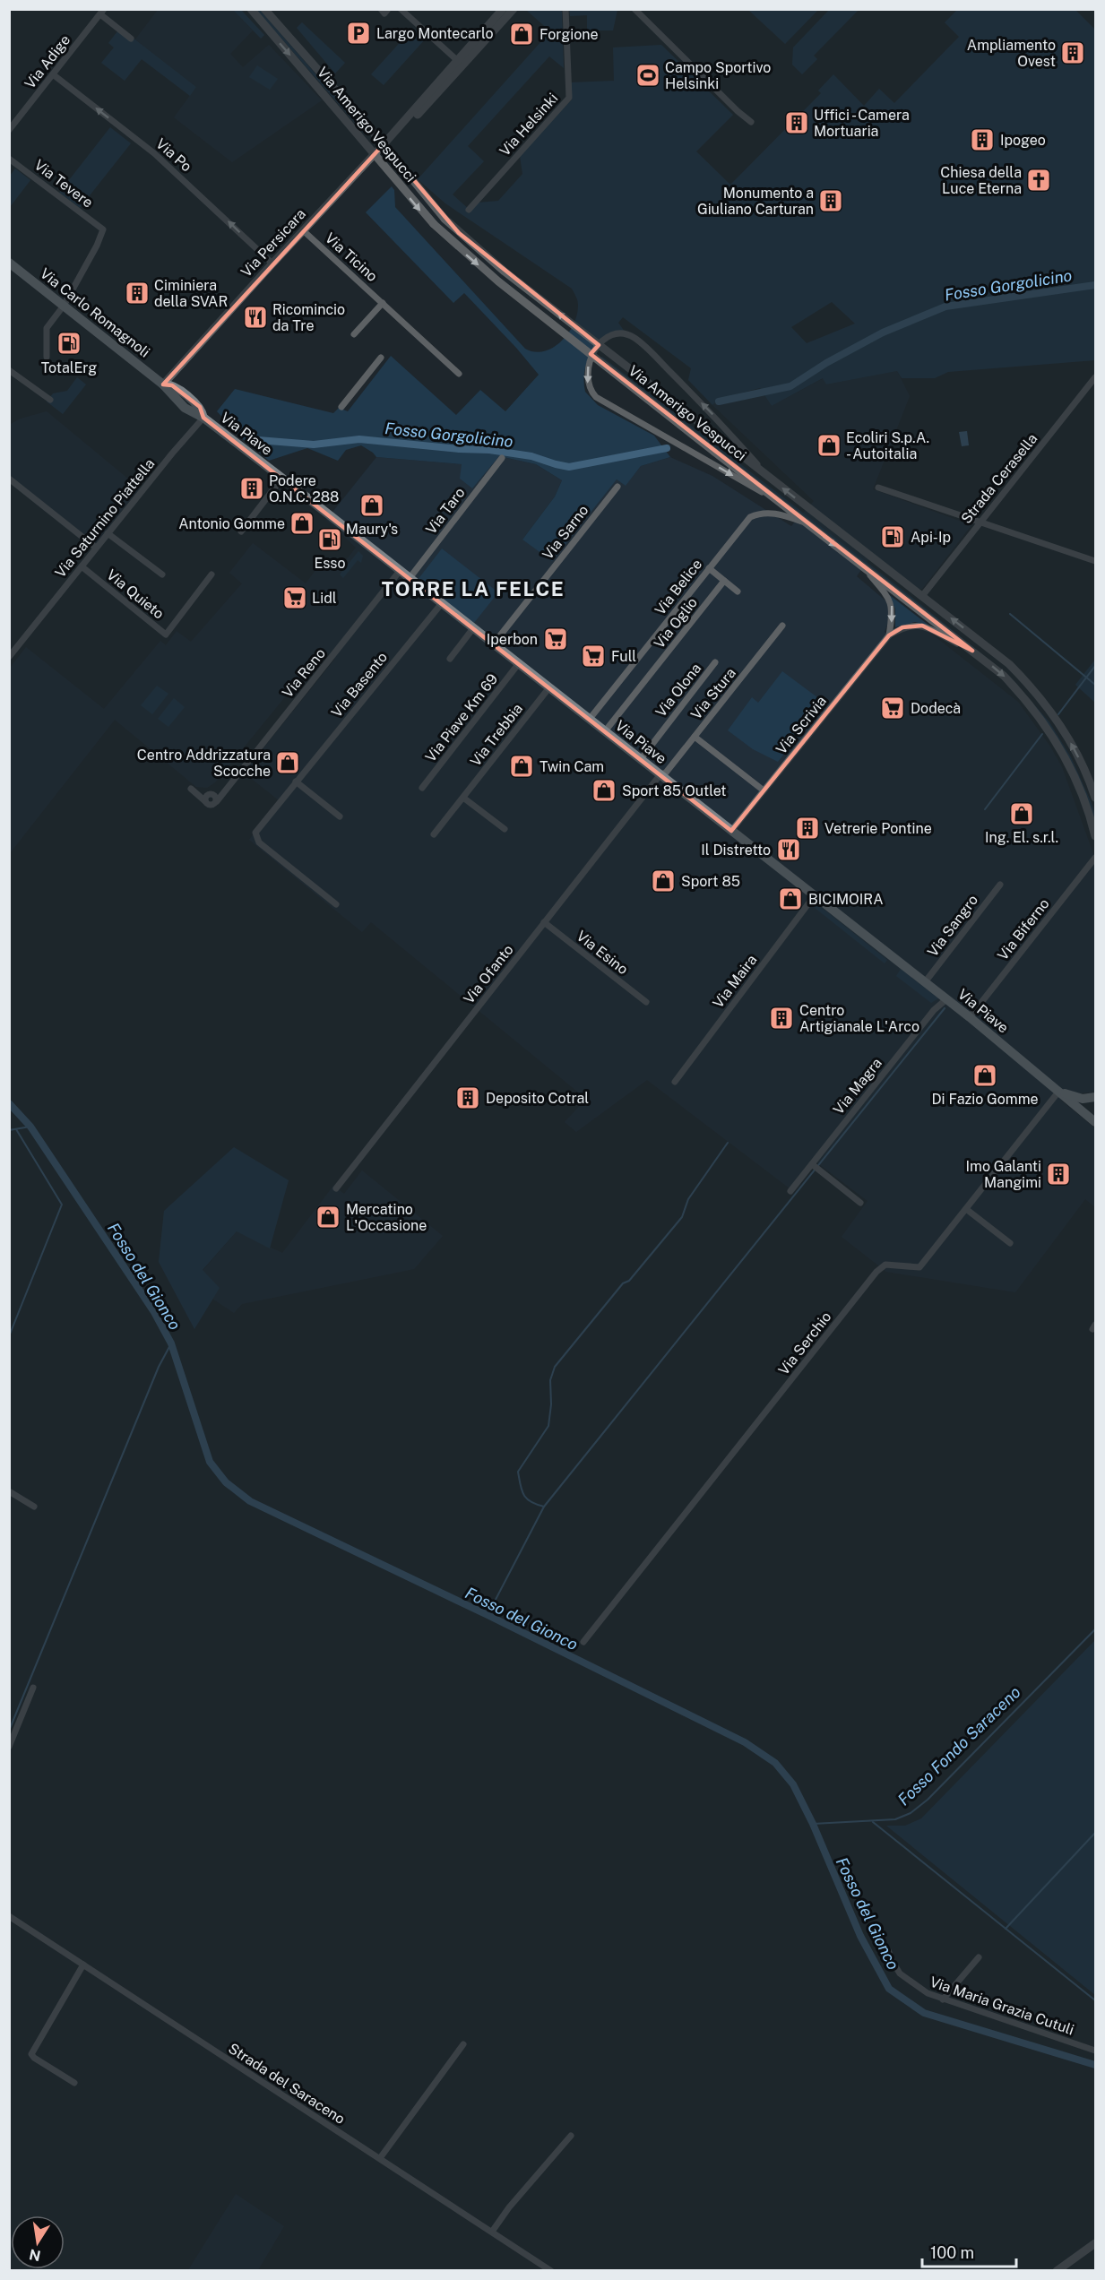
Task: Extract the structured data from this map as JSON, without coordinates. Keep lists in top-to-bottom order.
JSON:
{
  "streets": {
    "main road": ["Via Carlo Romagnoli", "Via Piave"],
    "street": [
      "Via Adige",
      "Via Amerigo Vespucci",
      "Via Helsinki",
      "Via Po",
      "Via Tevere",
      "Via Persicara",
      "Via Ticino",
      "Strada Cerasella",
      "Via Taro",
      "Via Saturnino Piattella",
      "Via Sarno",
      "Via Belice",
      "Via Quieto",
      "Via Oglio",
      "Via Reno",
      "Via Basento",
      "Via Olona",
      "Via Stura",
      "Via Piave Km 69",
      "Via Scrivia",
      "Via Trebbia",
      "Via Sangro",
      "Via Biferno",
      "Via Esino",
      "Via Ofanto",
      "Via Maira",
      "Via Magra",
      "Via Serchio",
      "Via Maria Grazia Cutuli",
      "Strada del Saraceno"
    ]
  },
  "crossings": [
    ["Via Adige", "Via Po"],
    ["Via Amerigo Vespucci", "Via Persicara"],
    ["Via Amerigo Vespucci", "Strada Cerasella"],
    ["Via Amerigo Vespucci", "Via Belice"],
    ["Via Po", "Via Persicara"],
    ["Via Tevere", "Via Carlo Romagnoli"],
    ["Via Persicara", "Via Ticino"],
    ["Via Persicara", "Via Carlo Romagnoli"],
    ["Via Persicara", "Via Piave"],
    ["Via Carlo Romagnoli", "Via Piave"],
    ["Via Piave", "Via Taro"],
    ["Via Piave", "Via Saturnino Piattella"],
    ["Via Piave", "Via Sarno"],
    ["Via Piave", "Via Belice"],
    ["Via Piave", "Via Oglio"],
    ["Via Piave", "Via Reno"],
    ["Via Piave", "Via Basento"],
    ["Via Piave", "Via Olona"],
    ["Via Piave", "Via Stura"],
    ["Via Piave", "Via Piave Km 69"],
    ["Via Piave", "Via Scrivia"],
    ["Via Piave", "Via Trebbia"],
    ["Via Piave", "Via Sangro"],
    ["Via Piave", "Via Biferno"],
    ["Via Piave", "Via Ofanto"],
    ["Via Piave", "Via Maira"],
    ["Via Piave", "Via Magra"],
    ["Via Piave", "Via Serchio"],
    ["Via Saturnino Piattella", "Via Quieto"],
    ["Via Stura", "Via Ofanto"],
    ["Via Esino", "Via Ofanto"]
  ],
  "one_way": ["Via Po"],
  "districts": ["TORRE LA FELCE"],
  "water": ["Fosso Gorgolicino", "Fosso del Gionco", "Fosso Fondo Saraceno"],
  "places": {
    "parking": ["Largo Montecarlo"],
    "shop": [
      "Forgione",
      "Ecoliri S.p.A. - Autoitalia",
      "Maury's",
      "Antonio Gomme",
      "Centro Addrizzatura Scocche",
      "Twin Cam",
      "Sport 85 Outlet",
      "Ing. El. s.r.l.",
      "Sport 85",
      "BICIMOIRA",
      "Di Fazio Gomme",
      "Mercatino L'Occasione"
    ],
    "building": [
      "Ampliamento Ovest",
      "Uffici - Camera Mortuaria",
      "Ipogeo",
      "Monumento a Giuliano Carturan",
      "Ciminiera della SVAR",
      "Podere O.N.C. 288",
      "Vetrerie Pontine",
      "Centro Artigianale L'Arco",
      "Deposito Cotral",
      "Imo Galanti Mangimi"
    ],
    "sports": ["Campo Sportivo Helsinki"],
    "church": ["Chiesa della Luce Eterna"],
    "restaurant": ["Ricomincio da Tre", "Il Distretto"],
    "fuel station": ["TotalErg", "Api-Ip", "Esso"],
    "supermarket": [
      "Lidl",
      "Iperbon",
      "Full",
      "Dodecà"
    ]
  },
  "scale_bar": "100 m",
  "north": "bottom"
}
